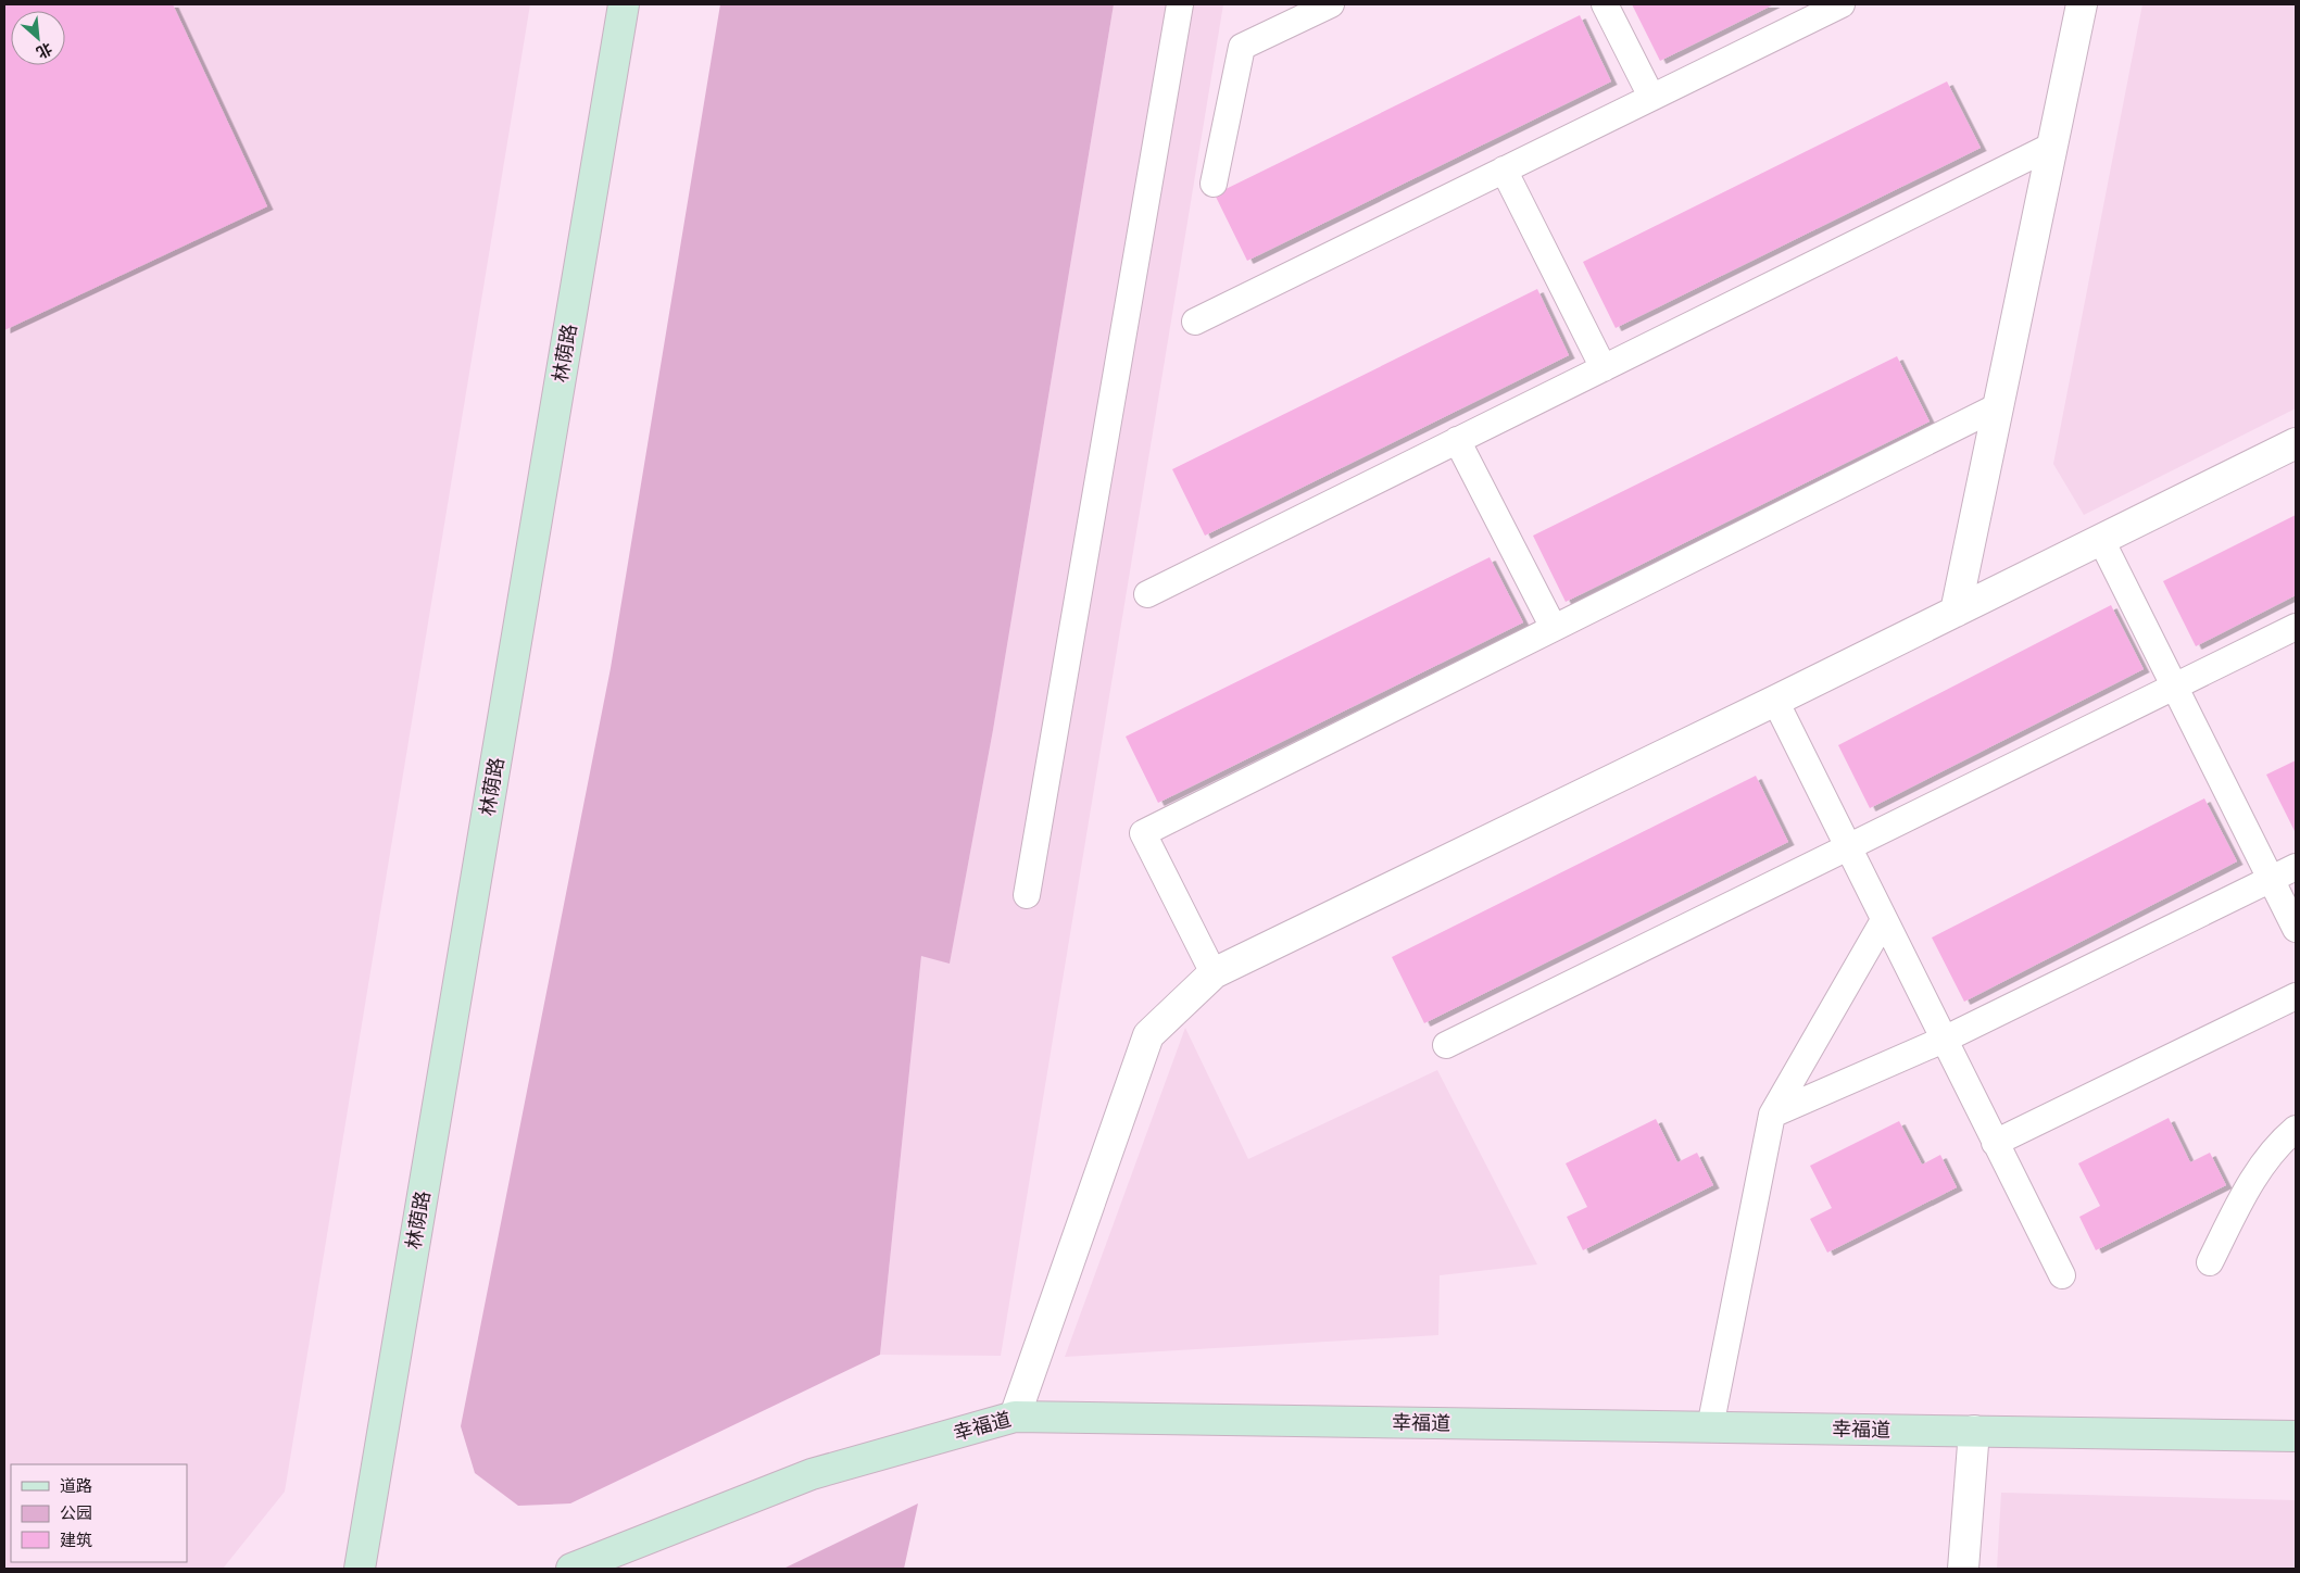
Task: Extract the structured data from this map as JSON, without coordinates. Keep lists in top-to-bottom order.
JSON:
{
  "streets": {
    "main road": ["林荫路", "幸福道"]
  },
  "legend": ["道路", "公园", "建筑"],
  "north": "bottom right"
}
